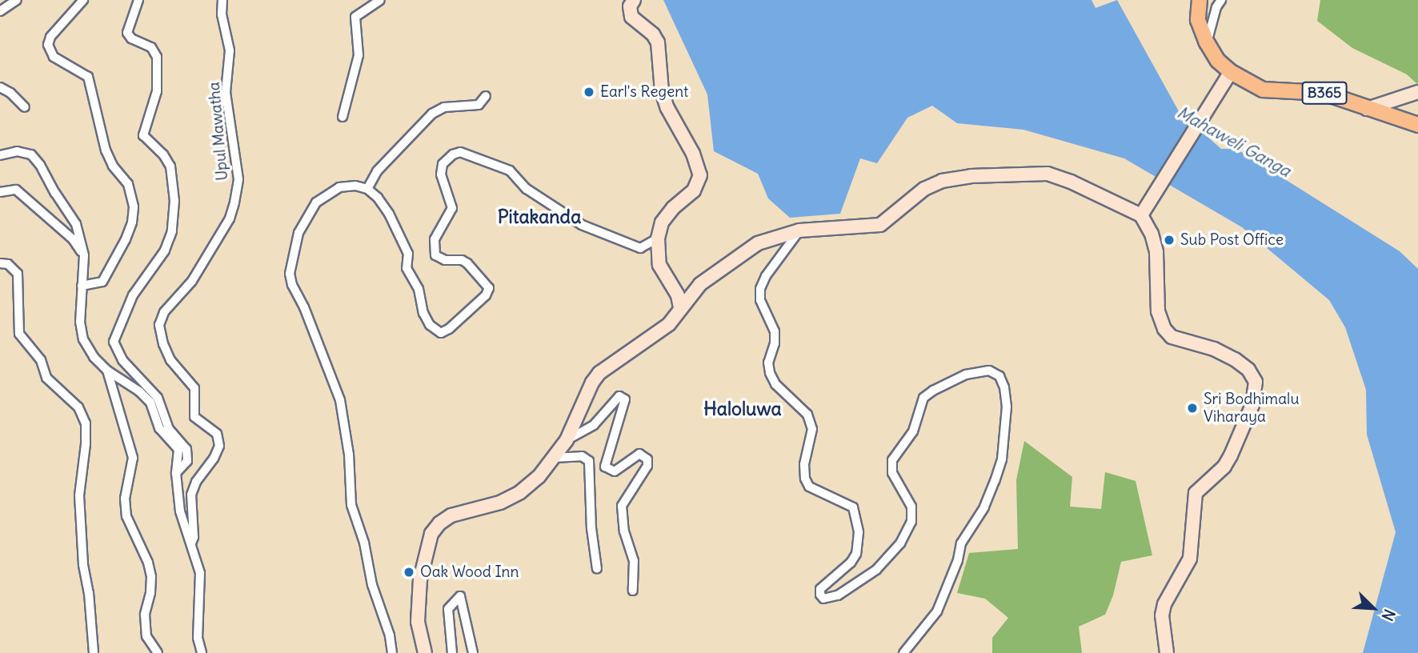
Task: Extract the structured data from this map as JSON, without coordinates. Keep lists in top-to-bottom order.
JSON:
{
  "streets": {
    "main road": ["B365"],
    "street": ["Upul Mawatha"]
  },
  "districts": ["Pitakanda", "Haloluwa"],
  "water": ["Mahaweli Ganga"],
  "places": [
    "Earl's Regent",
    "Sub Post Office",
    "Sri Bodhimalu Viharaya",
    "Oak Wood Inn"
  ],
  "north": "bottom right"
}
